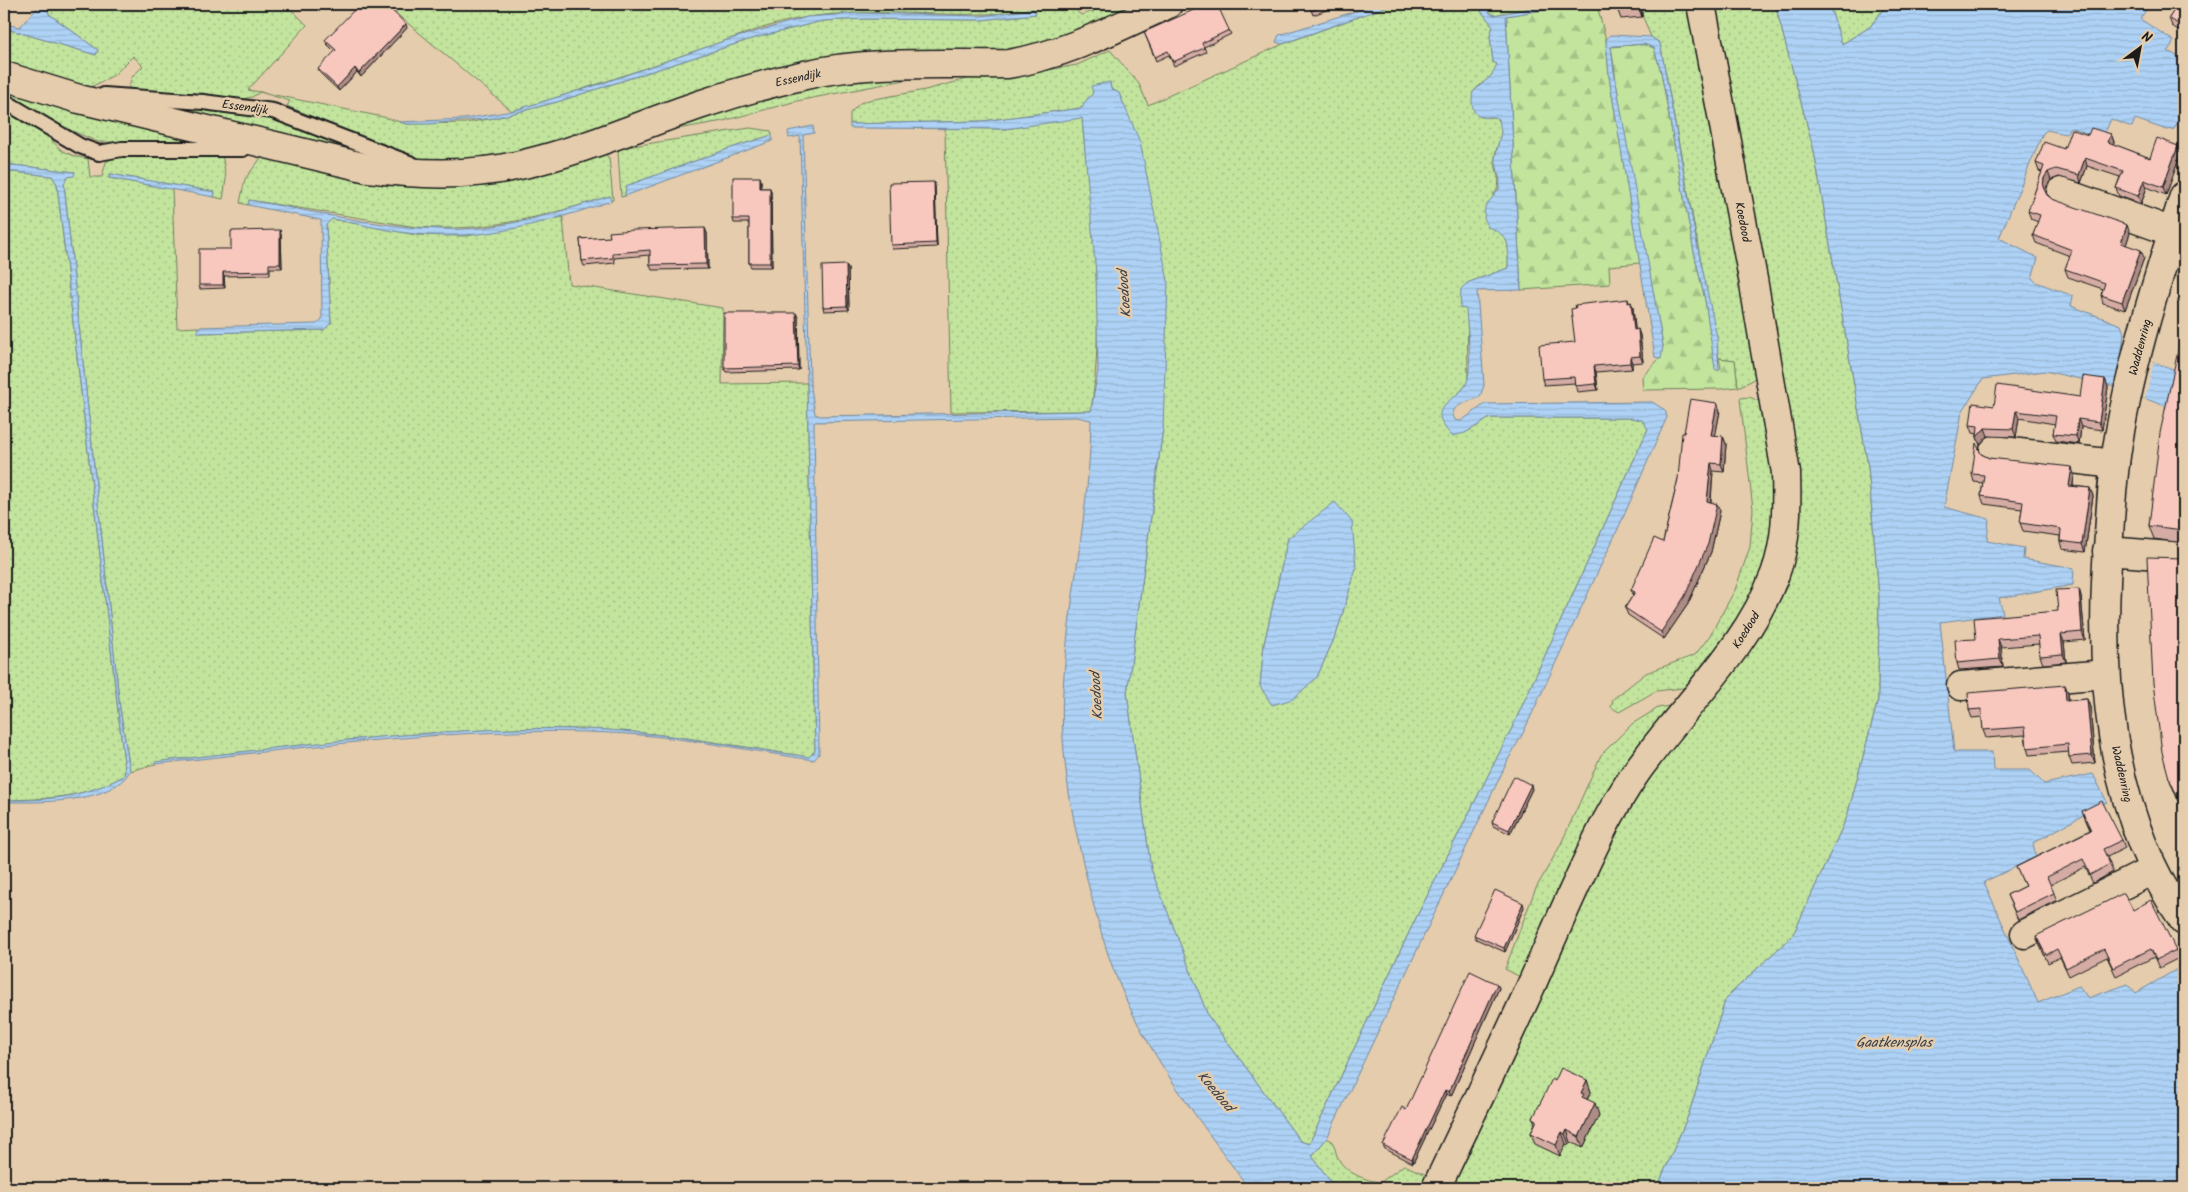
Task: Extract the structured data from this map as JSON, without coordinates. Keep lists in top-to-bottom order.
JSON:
{
  "streets": {
    "street": ["Essendijk", "Koedood", "Waddenring"]
  },
  "water": ["Koedood", "Gaatkensplas"],
  "north": "top right"
}
